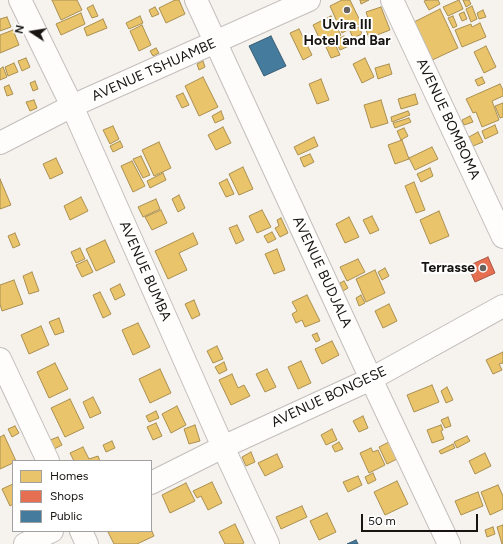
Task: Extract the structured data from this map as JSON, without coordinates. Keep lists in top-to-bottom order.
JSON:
{
  "streets": {
    "street": [
      "AVENUE TSHUAMBE",
      "AVENUE BOMBOMA",
      "AVENUE BUMBA",
      "AVENUE BUDJALA",
      "AVENUE BONGESE"
    ]
  },
  "crossings": [
    ["AVENUE TSHUAMBE", "AVENUE BUMBA"],
    ["AVENUE TSHUAMBE", "AVENUE BUDJALA"],
    ["AVENUE BUMBA", "AVENUE BONGESE"],
    ["AVENUE BUDJALA", "AVENUE BONGESE"]
  ],
  "places": ["Uvira III Hotel and Bar", "Terrasse"],
  "legend": ["Homes", "Shops", "Public"],
  "scale_bar": "50 m",
  "north": "left"
}
